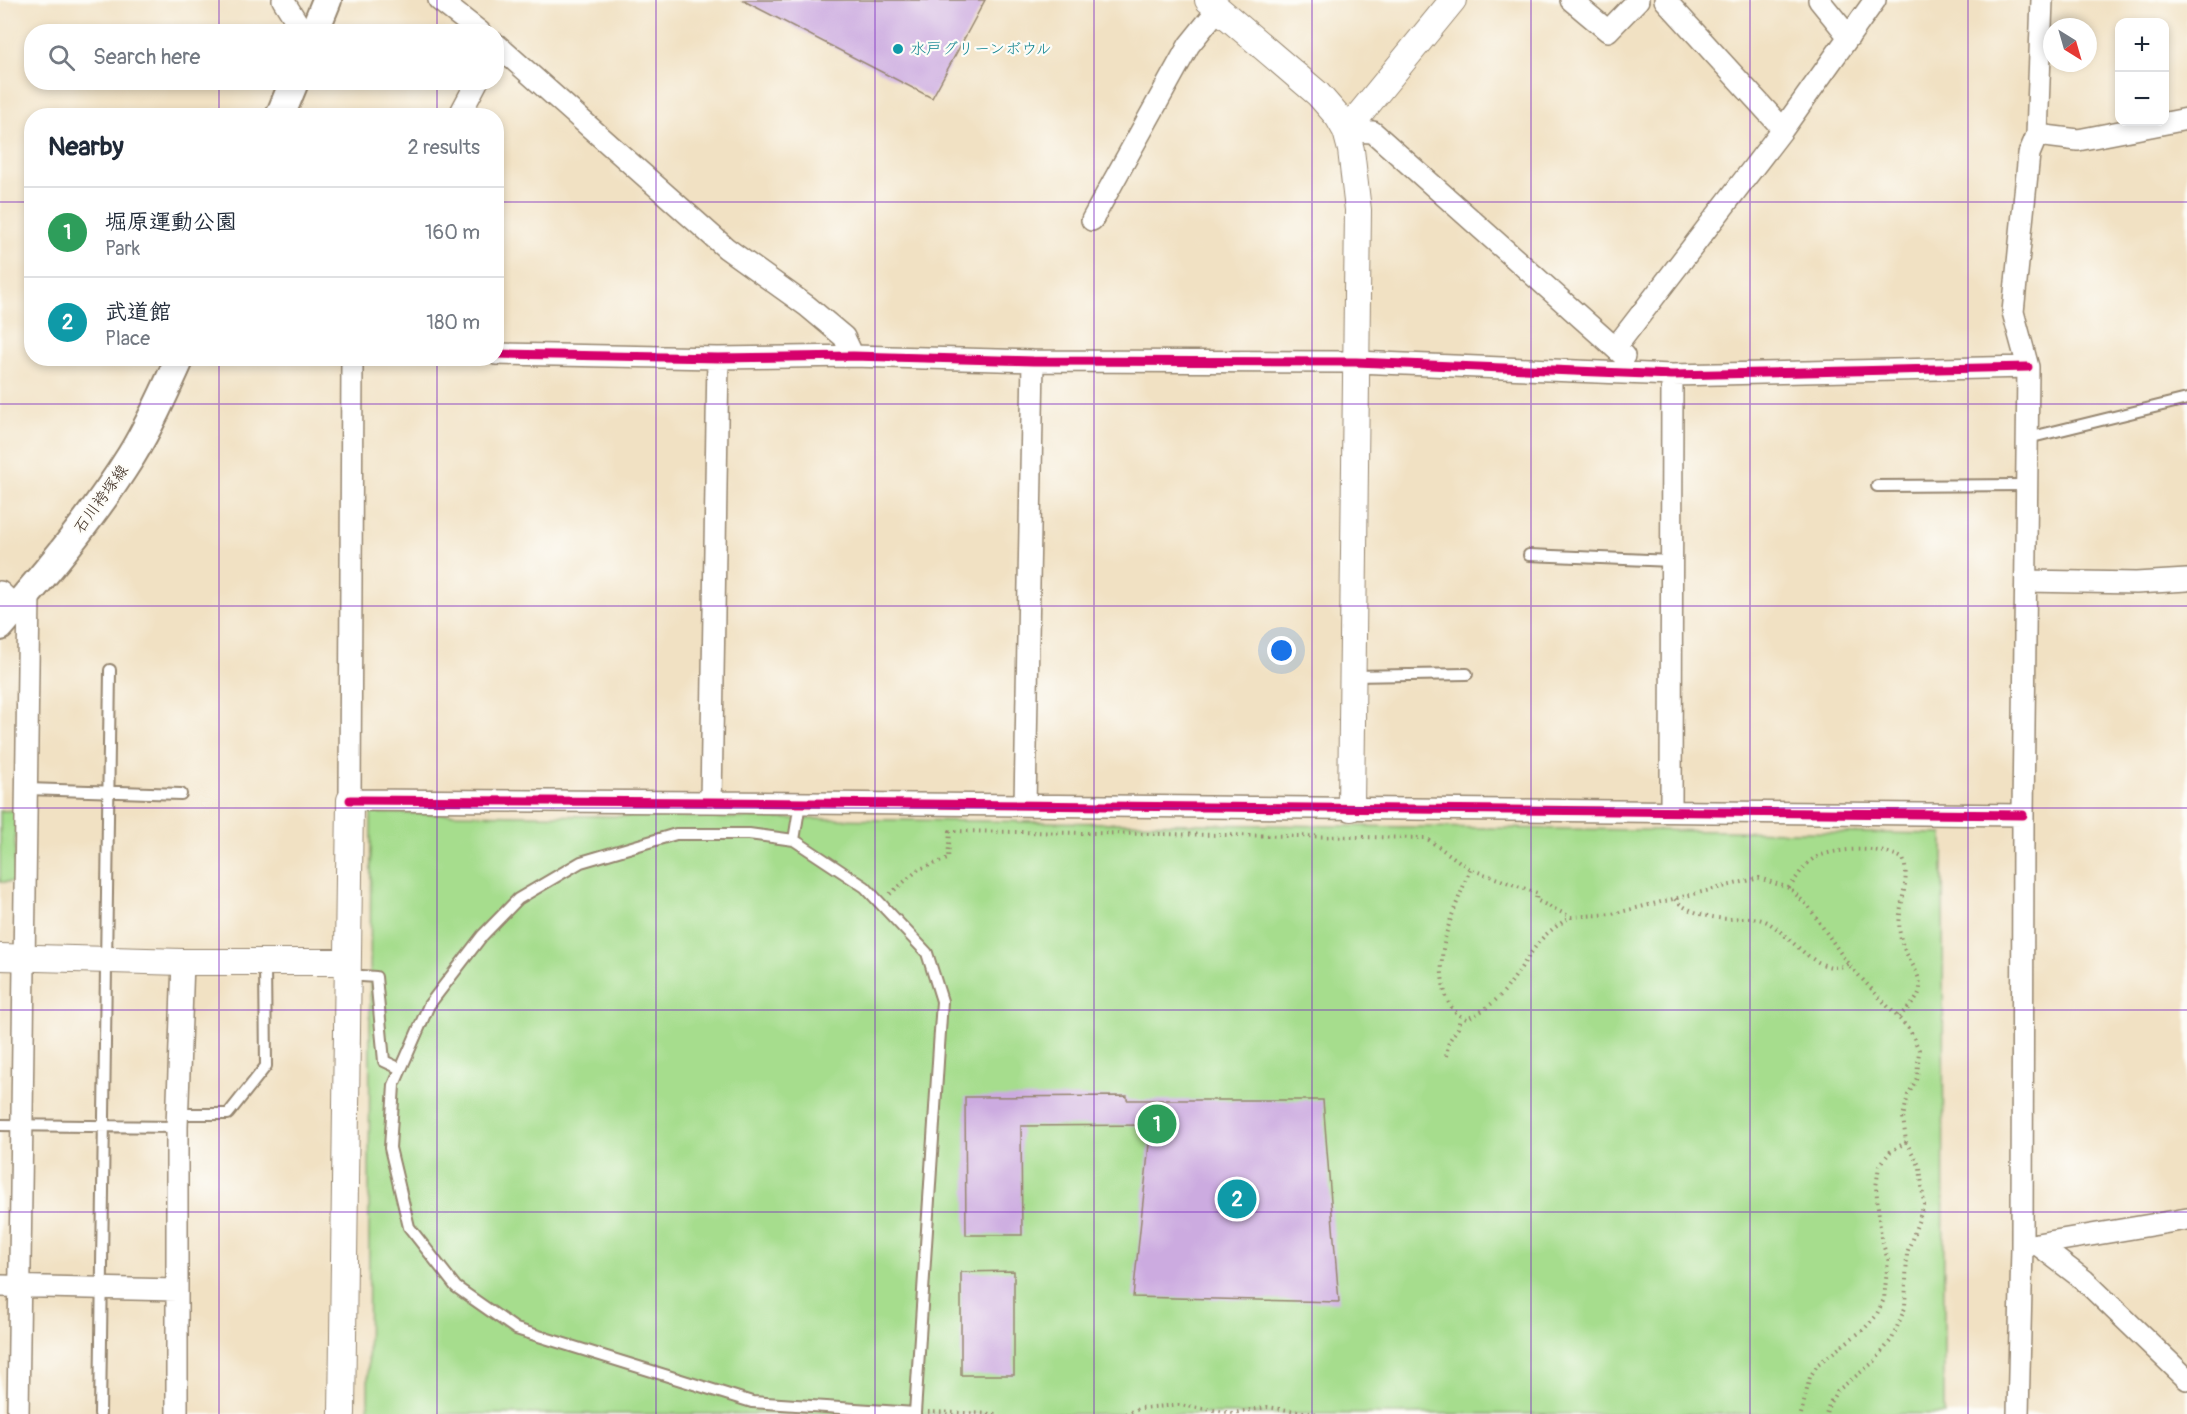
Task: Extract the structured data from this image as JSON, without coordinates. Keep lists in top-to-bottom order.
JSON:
{
  "streets": {
    "main road": ["石川袴塚線"]
  },
  "places": ["水戸グリーンボウル"],
  "north": "bottom right",
  "page": {
    "map_buttons": ["+", "−"],
    "search": "Search here",
    "heading": ["Nearby", "2 results"],
    "list": [
      {
        "mark": "1",
        "name": "堀原運動公園",
        "note": "Park",
        "value": "160 m"
      },
      {
        "mark": "2",
        "name": "武道館",
        "note": "Place",
        "value": "180 m"
      }
    ],
    "pins": ["1", "2"]
  }
}
